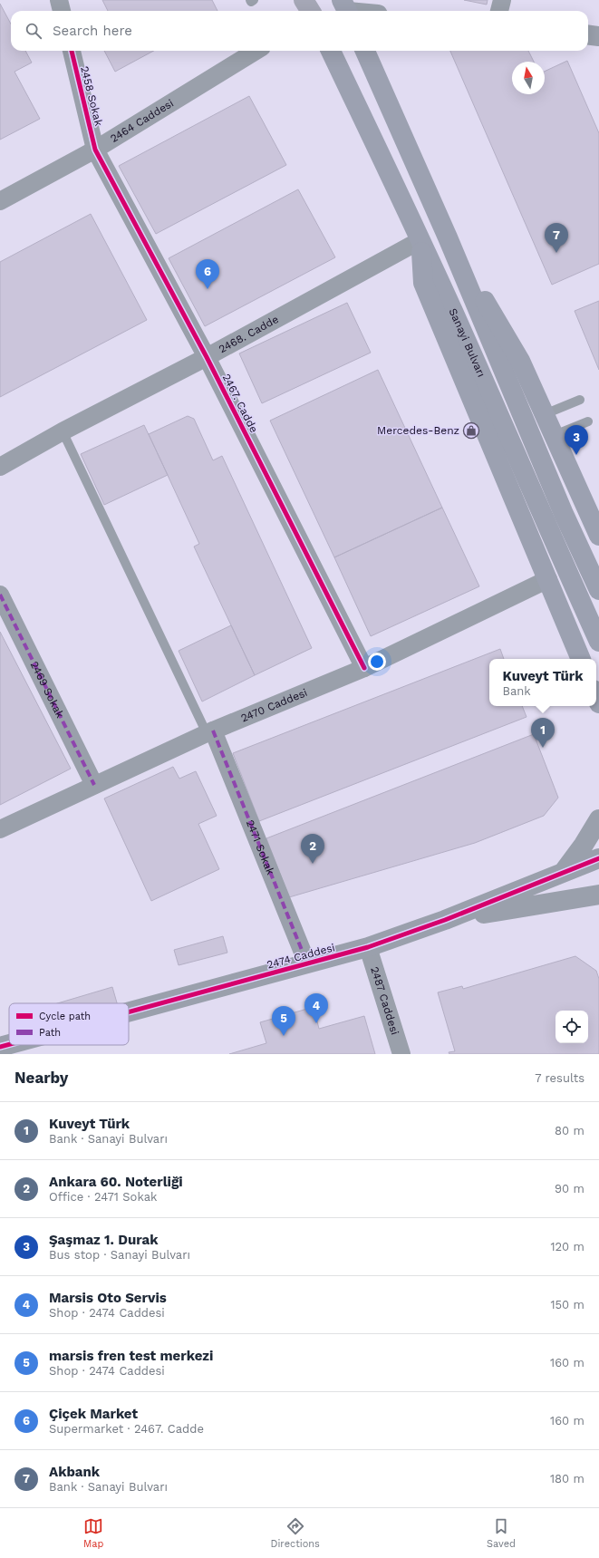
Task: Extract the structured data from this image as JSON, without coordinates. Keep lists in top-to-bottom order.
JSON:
{
  "streets": {
    "main road": ["Sanayi Bulvarı"],
    "street": [
      "2458 Sokak",
      "2464 Caddesi",
      "2468. Cadde",
      "2467. Cadde",
      "2469 Sokak",
      "2470 Caddesi",
      "2471 Sokak",
      "2474 Caddesi",
      "2487 Caddesi"
    ]
  },
  "crossings": [
    ["2458 Sokak", "2464 Caddesi"],
    ["2458 Sokak", "2467. Cadde"],
    ["2464 Caddesi", "2467. Cadde"],
    ["2468. Cadde", "Sanayi Bulvarı"],
    ["2468. Cadde", "2467. Cadde"],
    ["2467. Cadde", "2470 Caddesi"],
    ["2469 Sokak", "2470 Caddesi"],
    ["2470 Caddesi", "2471 Sokak"],
    ["2471 Sokak", "2474 Caddesi"],
    ["2474 Caddesi", "2487 Caddesi"]
  ],
  "places": {
    "shop": ["Mercedes-Benz"]
  },
  "legend": ["Cycle path", "Path"],
  "north": "top",
  "page": {
    "search": "Search here",
    "pins": [
      "7",
      "6",
      "3",
      "1",
      "2",
      "4",
      "5"
    ],
    "popup": ["Kuveyt Türk", "Bank"],
    "heading": ["Nearby", "7 results"],
    "list": [
      {
        "mark": "1",
        "name": "Kuveyt Türk",
        "note": "Bank · Sanayi Bulvarı",
        "value": "80 m"
      },
      {
        "mark": "2",
        "name": "Ankara 60. Noterliği",
        "note": "Office · 2471 Sokak",
        "value": "90 m"
      },
      {
        "mark": "3",
        "name": "Şaşmaz 1. Durak",
        "note": "Bus stop · Sanayi Bulvarı",
        "value": "120 m"
      },
      {
        "mark": "4",
        "name": "Marsis Oto Servis",
        "note": "Shop · 2474 Caddesi",
        "value": "150 m"
      },
      {
        "mark": "5",
        "name": "marsis fren test merkezi",
        "note": "Shop · 2474 Caddesi",
        "value": "160 m"
      },
      {
        "mark": "6",
        "name": "Çiçek Market",
        "note": "Supermarket · 2467. Cadde",
        "value": "160 m"
      },
      {
        "mark": "7",
        "name": "Akbank",
        "note": "Bank · Sanayi Bulvarı",
        "value": "180 m"
      }
    ],
    "nav": ["Map", "Directions", "Saved"]
  }
}
